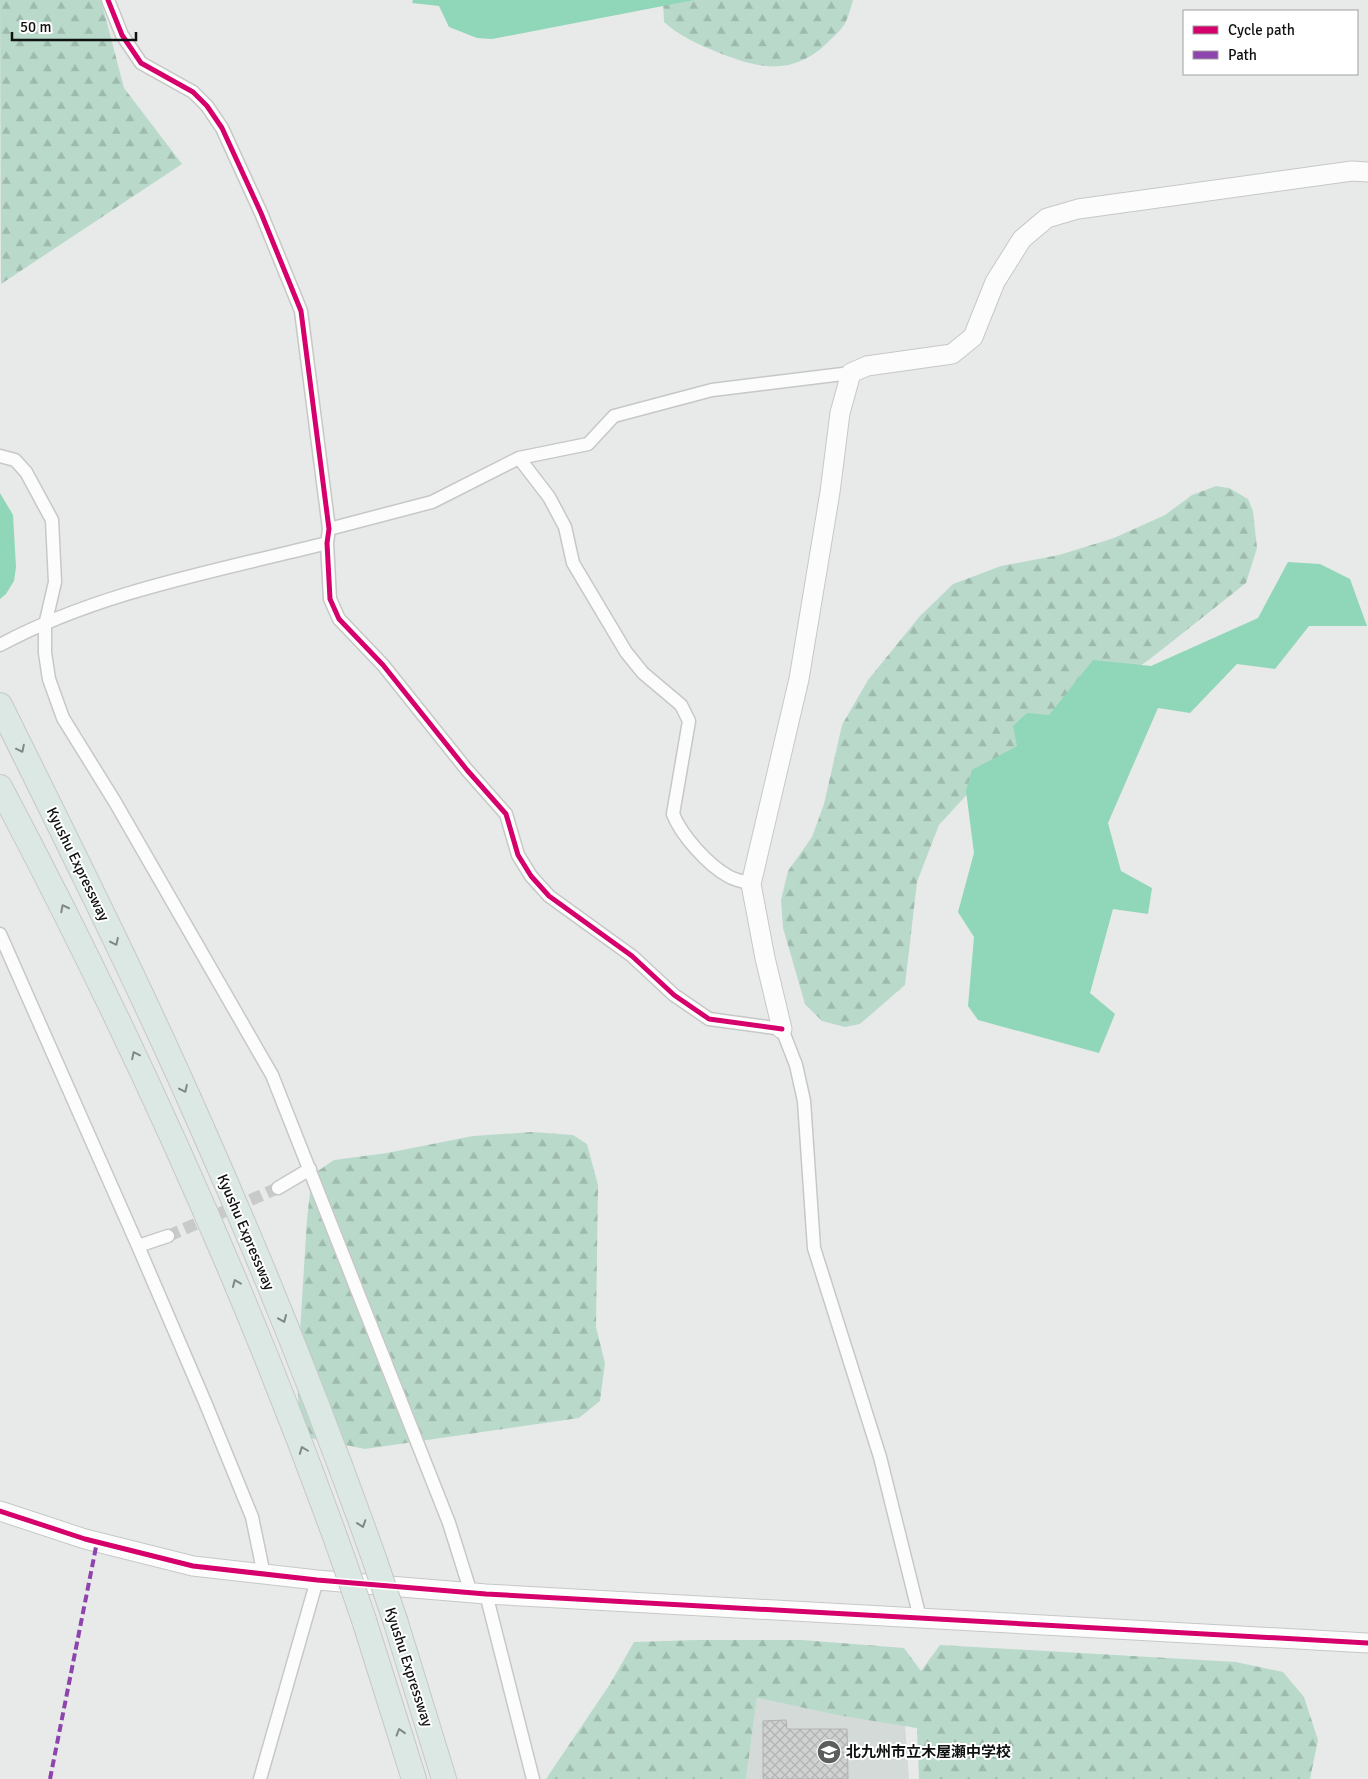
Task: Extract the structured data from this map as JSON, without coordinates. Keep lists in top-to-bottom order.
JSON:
{
  "streets": {
    "highway": ["Kyushu Expressway"]
  },
  "places": {
    "school or university": ["北九州市立木屋瀬中学校"]
  },
  "legend": ["Cycle path", "Path"],
  "scale_bar": "50 m"
}
